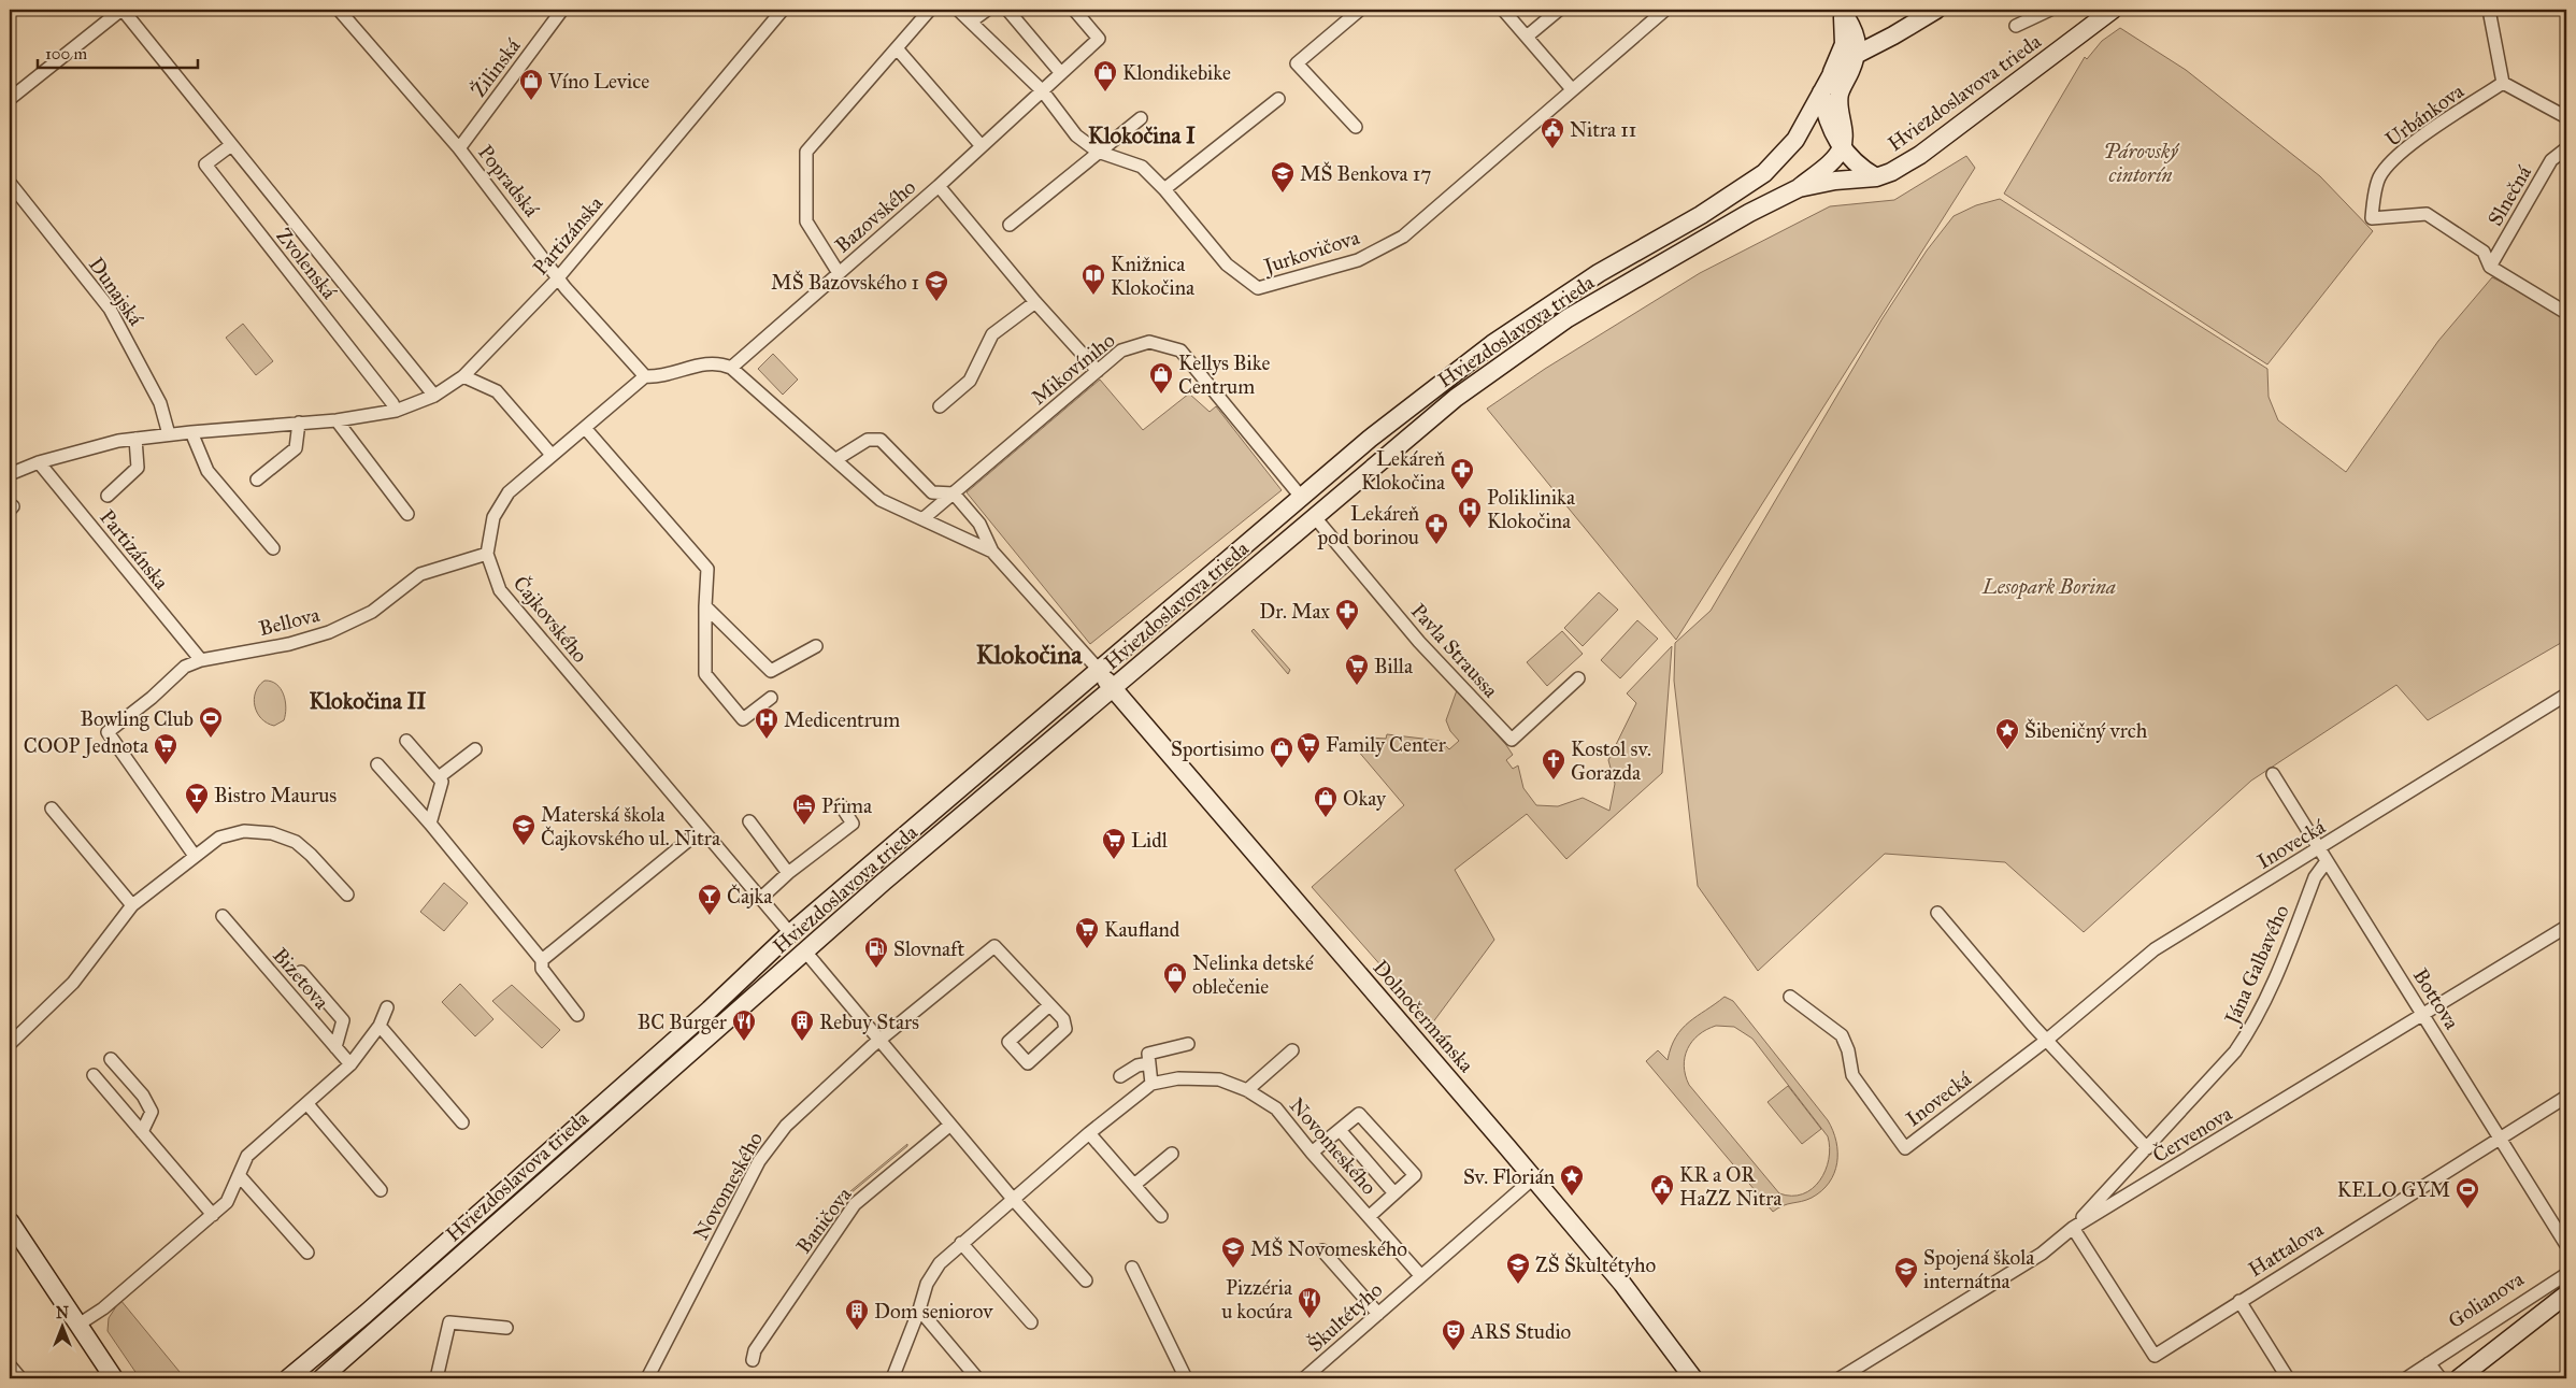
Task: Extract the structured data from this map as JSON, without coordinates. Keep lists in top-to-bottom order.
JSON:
{
  "streets": {
    "street": [
      "Žilinská",
      "Hviezdoslavova trieda",
      "Urbánkova",
      "Popradská",
      "Slnečná",
      "Bazovského",
      "Partizánska",
      "Jurkovičova",
      "Zvolenská",
      "Dunajská",
      "Mikovíniho",
      "Čajkovského",
      "Bellova",
      "Pavla Straussa",
      "Inovecká",
      "Jána Galbavého",
      "Bizetova",
      "Bottova",
      "Dolnočermánska",
      "Červenova",
      "Novomeského",
      "Baničova",
      "Hattalova",
      "Golianova",
      "Škultétyho"
    ]
  },
  "crossings": [
    ["Žilinská", "Popradská"],
    ["Hviezdoslavova trieda", "Mikovíniho"],
    ["Hviezdoslavova trieda", "Čajkovského"],
    ["Hviezdoslavova trieda", "Pavla Straussa"],
    ["Hviezdoslavova trieda", "Dolnočermánska"],
    ["Urbánkova", "Slnečná"],
    ["Popradská", "Partizánska"],
    ["Popradská", "Čajkovského"],
    ["Bazovského", "Jurkovičova"],
    ["Partizánska", "Zvolenská"],
    ["Partizánska", "Dunajská"],
    ["Partizánska", "Bellova"],
    ["Čajkovského", "Bellova"],
    ["Inovecká", "Bottova"],
    ["Jána Galbavého", "Bottova"],
    ["Jána Galbavého", "Červenova"],
    ["Jána Galbavého", "Hattalova"],
    ["Bottova", "Červenova"],
    ["Bottova", "Hattalova"],
    ["Dolnočermánska", "Škultétyho"],
    ["Červenova", "Hattalova"],
    ["Novomeského", "Škultétyho"]
  ],
  "districts": ["Klokočina I", "Klokočina", "Klokočina II"],
  "parks": ["Párovský cintorín", "Lesopark Borina"],
  "places": {
    "shop": [
      "Klondikebike",
      "Víno Levice",
      "Kellys Bike Centrum",
      "Sportisimo",
      "Okay",
      "Nelinka detské oblečenie"
    ],
    "public building": ["Nitra 11", "KR a OR HaZZ Nitra"],
    "school or university": [
      "MŠ Benkova 17",
      "MŠ Bazovského 1",
      "Materská škola Čajkovského ul. Nitra",
      "MŠ Novomeského",
      "ZŠ Škultétyho",
      "Spojená škola internátna"
    ],
    "library": ["Knižnica Klokočina"],
    "pharmacy": ["Lekáreň Klokočina", "Lekáreň pod borinou", "Dr. Max"],
    "hospital": ["Poliklinika Klokočina", "Medicentrum"],
    "supermarket": [
      "Billa",
      "Family Center",
      "COOP Jednota",
      "Lidl",
      "Kaufland"
    ],
    "sports": ["Bowling Club", "KELO GYM"],
    "place": ["Šibeničný vrch", "Sv. Florián"],
    "church": ["Kostol sv. Gorazda"],
    "bar": ["Bistro Maurus", "Čajka"],
    "hotel": ["Prima"],
    "fuel station": ["Slovnaft"],
    "restaurant": ["BC Burger", "Pizzéria u kocúra"],
    "building": ["Rebuy Stars", "Dom seniorov"],
    "theatre": ["ARS Studio"]
  },
  "scale_bar": "100 m",
  "north": "top"
}
